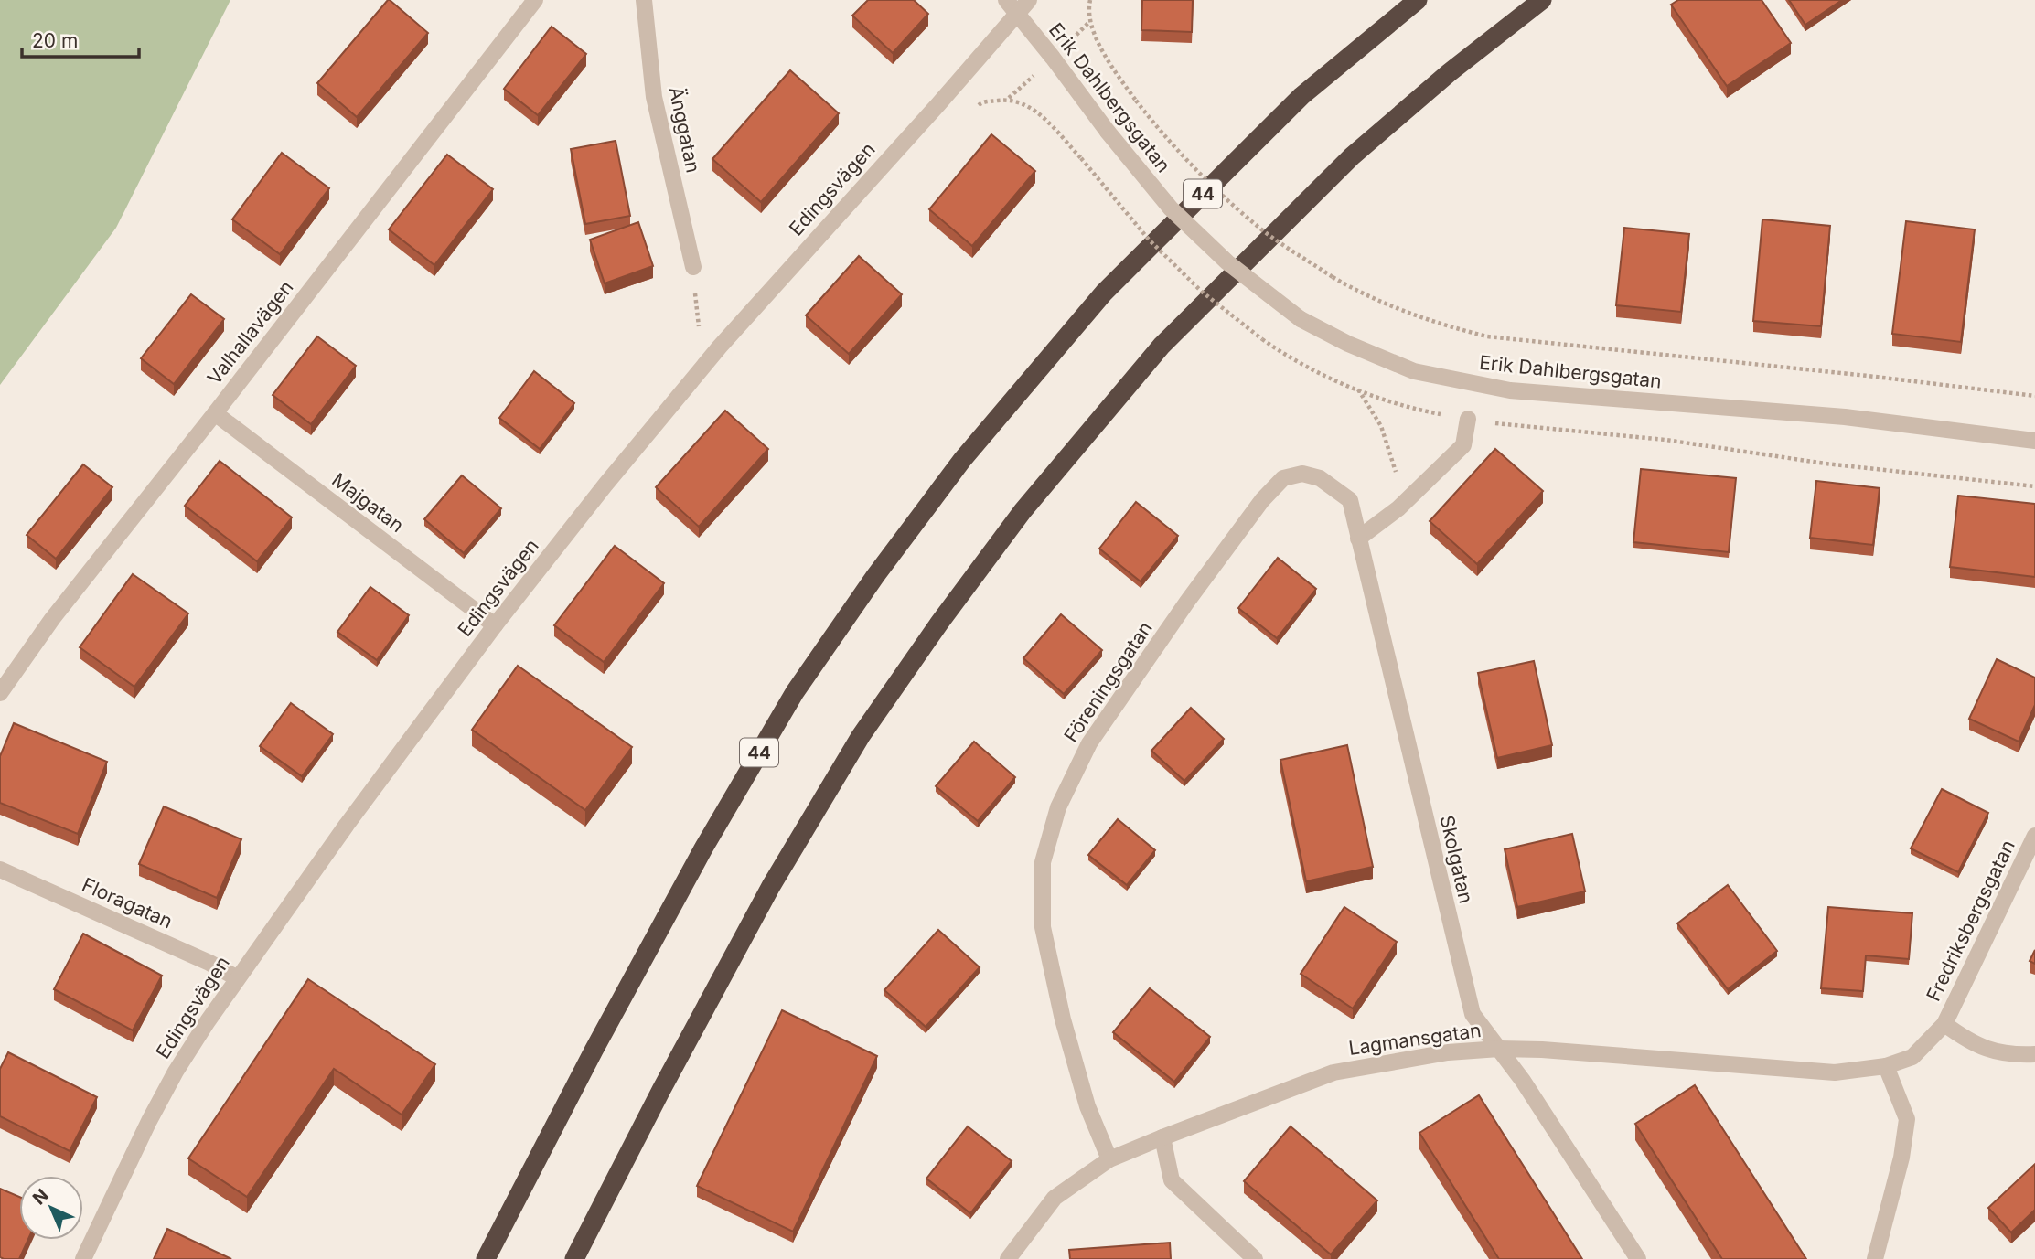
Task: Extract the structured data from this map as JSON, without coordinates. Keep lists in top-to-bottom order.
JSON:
{
  "streets": {
    "highway": ["44"],
    "street": [
      "Erik Dahlbergsgatan",
      "Änggatan",
      "Edingsvägen",
      "Valhallavägen",
      "Majgatan",
      "Föreningsgatan",
      "Skolgatan",
      "Floragatan",
      "Fredriksbergsgatan",
      "Lagmansgatan"
    ]
  },
  "crossings": [
    ["Erik Dahlbergsgatan", "Edingsvägen"],
    ["Edingsvägen", "Majgatan"],
    ["Edingsvägen", "Floragatan"],
    ["Valhallavägen", "Majgatan"],
    ["Föreningsgatan", "Skolgatan"],
    ["Föreningsgatan", "Lagmansgatan"],
    ["Skolgatan", "Lagmansgatan"],
    ["Fredriksbergsgatan", "Lagmansgatan"]
  ],
  "scale_bar": "20 m",
  "north": "top left"
}
